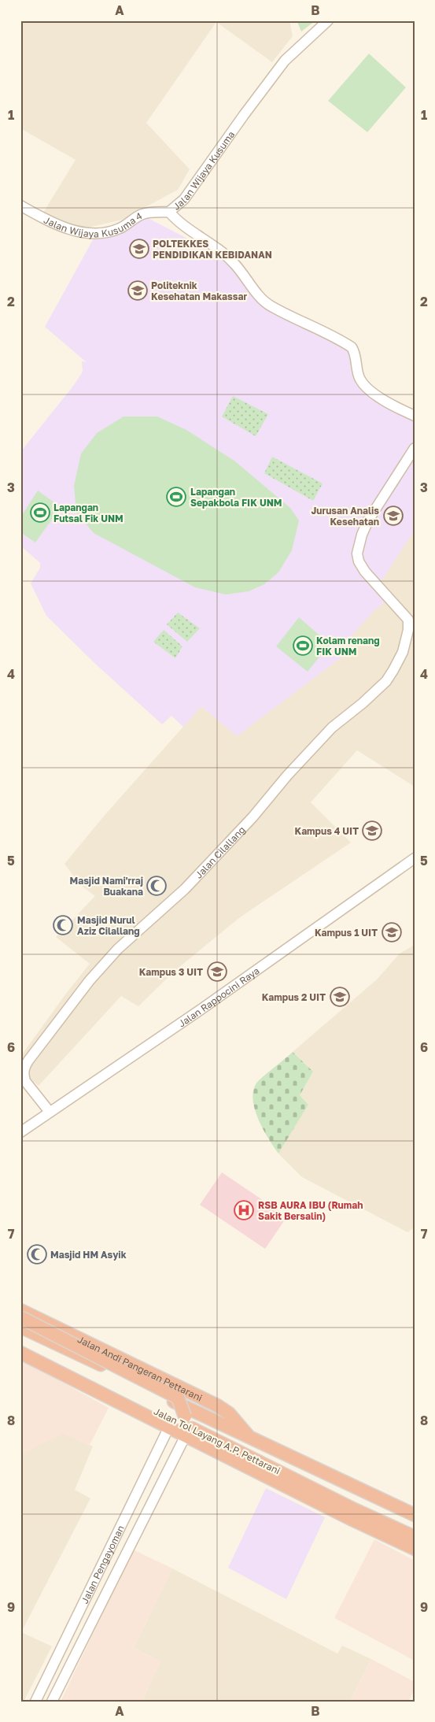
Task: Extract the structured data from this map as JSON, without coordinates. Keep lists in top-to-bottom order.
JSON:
{
  "streets": {
    "highway": ["Jalan Andi Pangeran Pettarani", "Jalan Tol Layang A.P. Pettarani"],
    "street": [
      "Jalan Wijaya Kusuma",
      "Jalan Wijaya Kusuma 4",
      "Jalan Cilallang",
      "Jalan Rappocini Raya",
      "Jalan Pengayoman"
    ]
  },
  "crossings": [
    ["Jalan Wijaya Kusuma", "Jalan Wijaya Kusuma 4"],
    ["Jalan Cilallang", "Jalan Rappocini Raya"]
  ],
  "places": {
    "school or university": [
      "POLTEKKES PENDIDIKAN KEBIDANAN",
      "Politeknik Kesehatan Makassar",
      "Jurusan Analis Kesehatan",
      "Kampus 4 UIT",
      "Kampus 1 UIT",
      "Kampus 3 UIT",
      "Kampus 2 UIT"
    ],
    "sports": ["Lapangan Sepakbola FIK UNM", "Lapangan Futsal Fik UNM", "Kolam renang FIK UNM"],
    "mosque": ["Masjid Nami'rraj Buakana", "Masjid Nurul Aziz Cilallang", "Masjid HM Asyik"],
    "hospital": ["RSB AURA IBU (Rumah Sakit Bersalin)"]
  },
  "grid": {
    "columns": ["A", "B"],
    "rows": [
      "1",
      "2",
      "3",
      "4",
      "5",
      "6",
      "7",
      "8",
      "9"
    ]
  }
}
